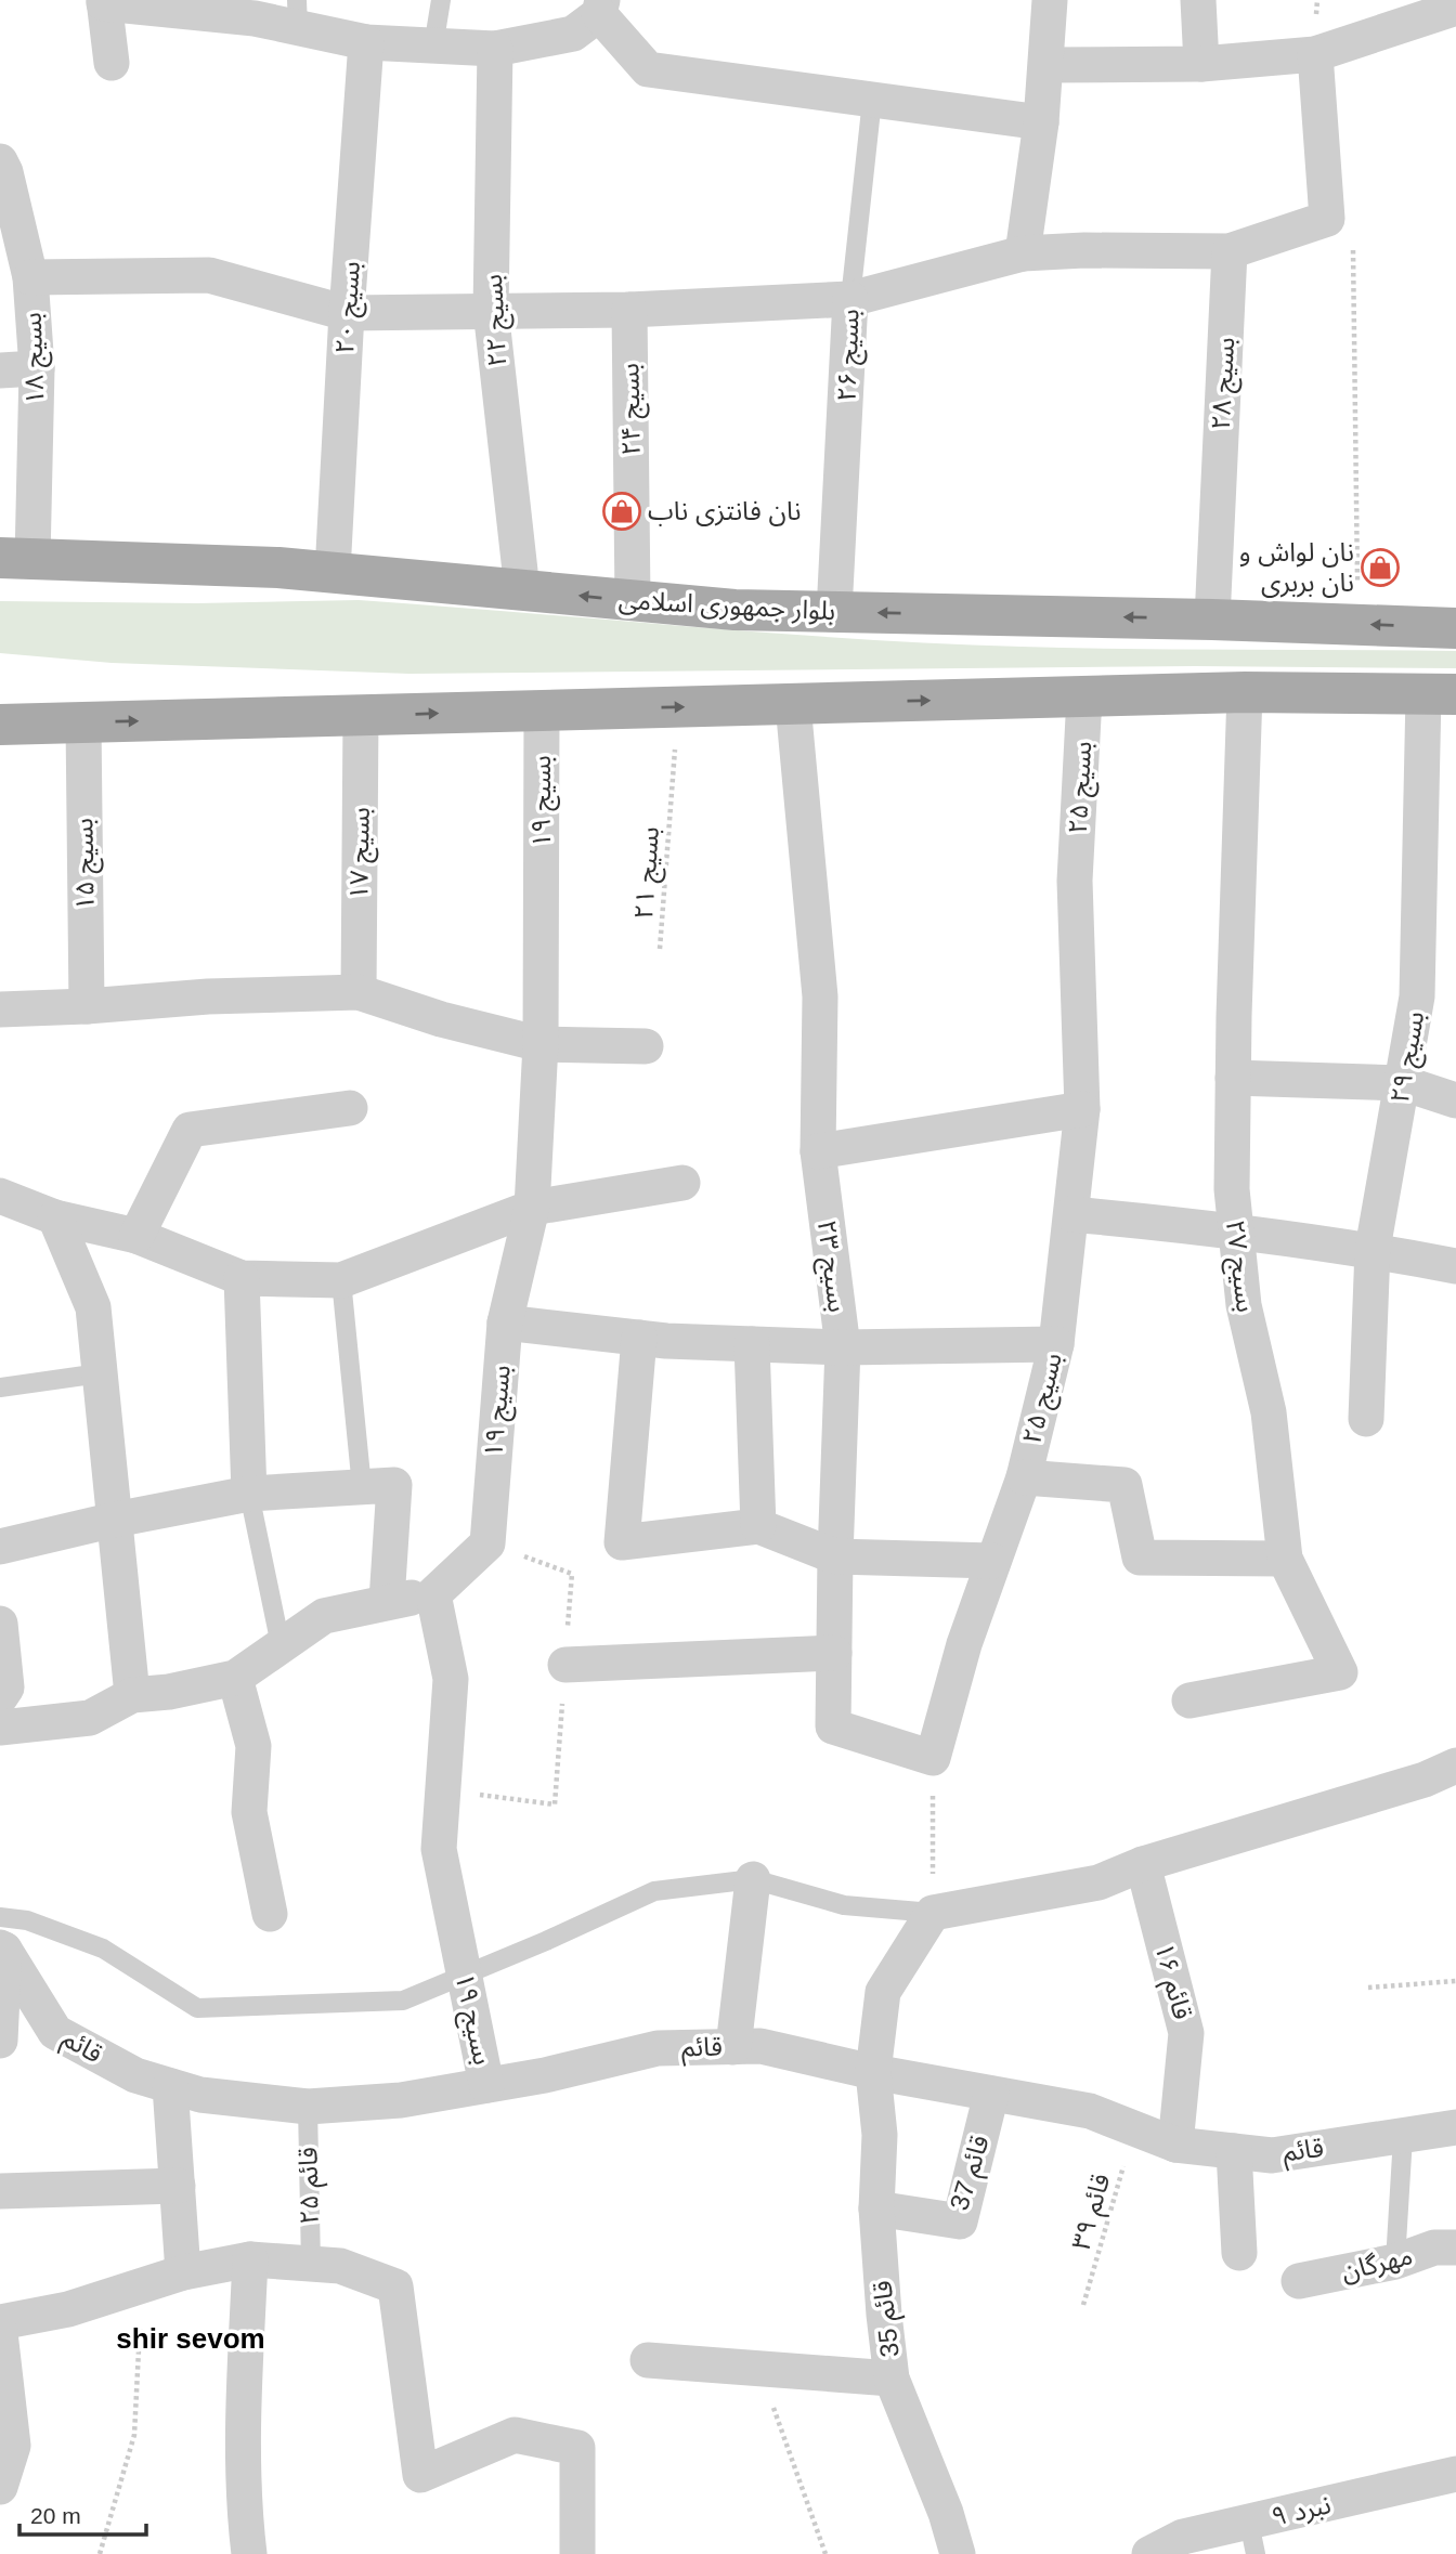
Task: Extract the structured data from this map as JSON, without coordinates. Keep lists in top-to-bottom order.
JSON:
{
  "streets": {
    "main road": ["بلوار جمهوری اسلامی"],
    "street": [
      "بسیج ۲۰",
      "بسیج ۲۲",
      "بسیج ۲۶",
      "بسیج ۱۸",
      "بسیج ۲۸",
      "بسیج ۲۴",
      "بسیج ۲۵",
      "بسیج ۱۹",
      "بسیج ۱۷",
      "بسیج ۱۵",
      "بسیج ۲۹",
      "بسیج ۲۳",
      "بسیج ۲۷",
      "قائم ۱۶",
      "قائم",
      "قائم 37",
      "مهرگان",
      "قائم 35",
      "نبرد ۹"
    ],
    "lane": ["قائم ۲۵"],
    "path": ["بسیج ۲۱", "قائم ۳۹"]
  },
  "crossings": [
    ["بسیج ۲۰", "بلوار جمهوری اسلامی"],
    ["بسیج ۲۲", "بلوار جمهوری اسلامی"],
    ["بسیج ۲۶", "بلوار جمهوری اسلامی"],
    ["بسیج ۱۸", "بلوار جمهوری اسلامی"],
    ["بسیج ۲۸", "بلوار جمهوری اسلامی"],
    ["بسیج ۲۴", "بلوار جمهوری اسلامی"],
    ["بسیج ۲۵", "بسیج ۲۳"],
    ["بسیج ۱۹", "قائم"],
    ["قائم ۱۶", "قائم"],
    ["قائم", "قائم 37"],
    ["قائم", "قائم ۲۵"],
    ["قائم", "قائم ۳۹"],
    ["قائم", "قائم 35"],
    ["قائم 37", "قائم 35"]
  ],
  "districts": ["shir sevom"],
  "places": {
    "shop": ["نان فانتزی ناب", "نان لواش و نان بربری"]
  },
  "scale_bar": "20 m"
}
